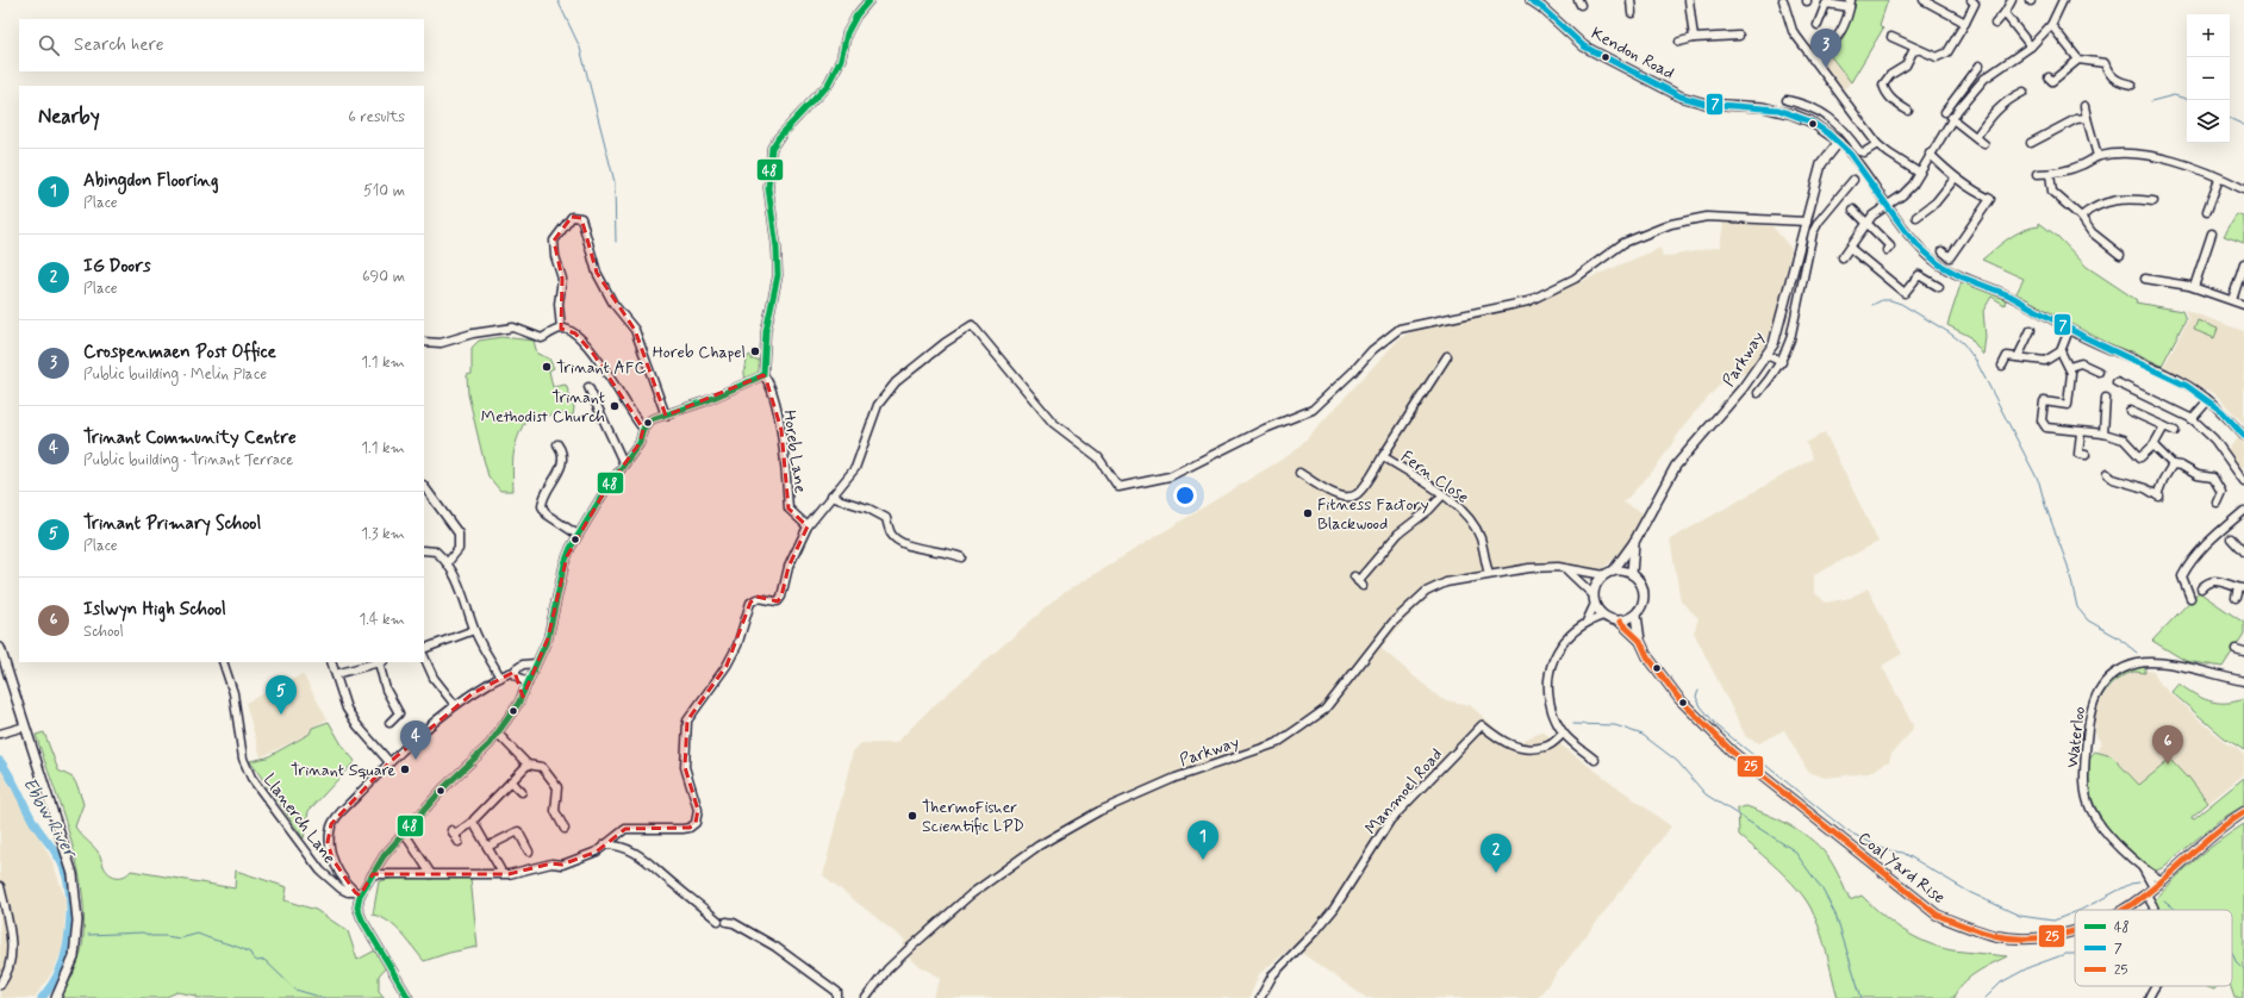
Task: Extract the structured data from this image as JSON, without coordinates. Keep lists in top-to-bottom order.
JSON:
{
  "streets": {
    "main road": ["Kendon Road", "Parkway", "Coal Yard Rise"],
    "street": [
      "Horeb Lane",
      "Fern Close",
      "Waterloo",
      "Manmoel Road",
      "Llanerch Lane"
    ]
  },
  "crossings": [
    ["Kendon Road", "Parkway"],
    ["Parkway", "Fern Close"],
    ["Parkway", "Coal Yard Rise"],
    ["Waterloo", "Coal Yard Rise"]
  ],
  "water": ["Ebbw River"],
  "places": [
    "Horeb Chapel",
    "Trinant AFC",
    "Trinant Methodist Church",
    "Fitness Factory Blackwood",
    "Trinant Square",
    "ThermoFisher Scientific LPD"
  ],
  "lines": ["transit line 48", "transit line 7", "transit line 25"],
  "legend": ["48", "7", "25"],
  "page": {
    "map_buttons": ["+", "−"],
    "search": "Search here",
    "pins": [
      "3",
      "5",
      "4",
      "6",
      "1",
      "2"
    ],
    "heading": ["Nearby", "6 results"],
    "list": [
      {
        "mark": "1",
        "name": "Abingdon Flooring",
        "note": "Place",
        "value": "510 m"
      },
      {
        "mark": "2",
        "name": "IG Doors",
        "note": "Place",
        "value": "690 m"
      },
      {
        "mark": "3",
        "name": "Crospenmaen Post Office",
        "note": "Public building · Melin Place",
        "value": "1.1 km"
      },
      {
        "mark": "4",
        "name": "Trinant Community Centre",
        "note": "Public building · Trinant Terrace",
        "value": "1.1 km"
      },
      {
        "mark": "5",
        "name": "Trinant Primary School",
        "note": "Place",
        "value": "1.3 km"
      },
      {
        "mark": "6",
        "name": "Islwyn High School",
        "note": "School",
        "value": "1.4 km"
      }
    ]
  }
}
